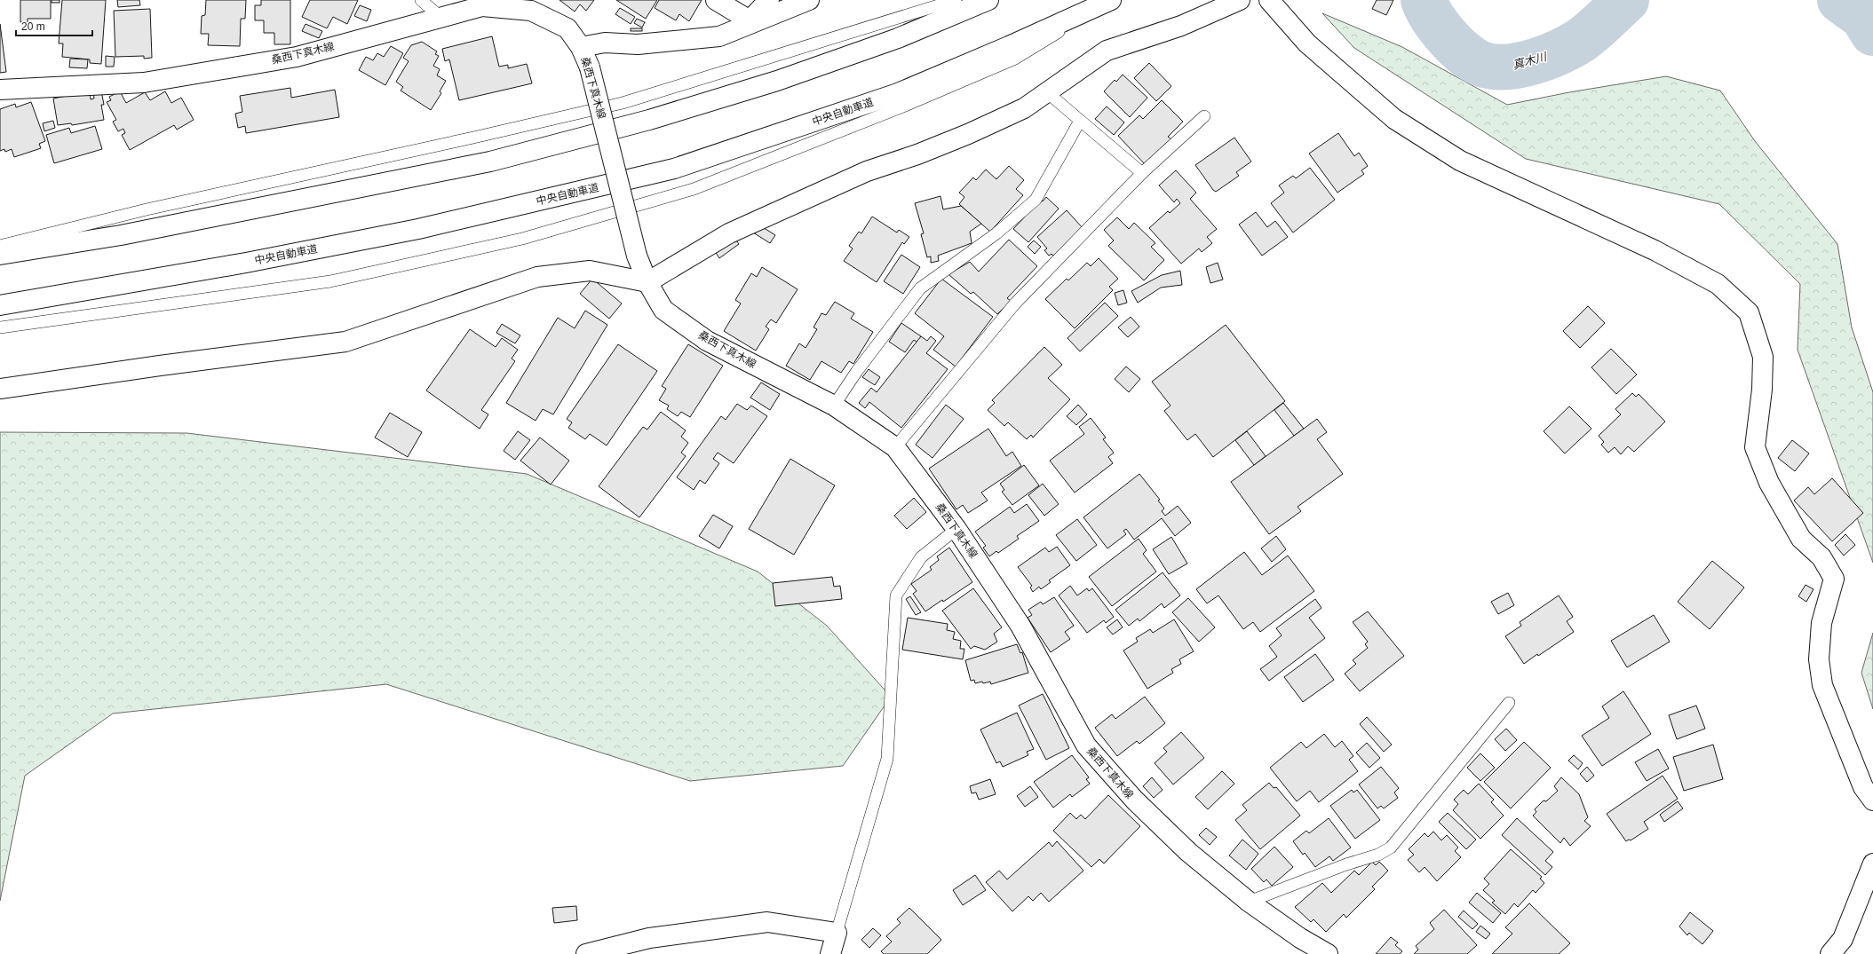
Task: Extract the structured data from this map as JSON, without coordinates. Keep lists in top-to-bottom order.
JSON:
{
  "streets": {
    "main road": ["桑西下真木線", "中央自動車道"]
  },
  "water": ["真木川"],
  "scale_bar": "20 m"
}
